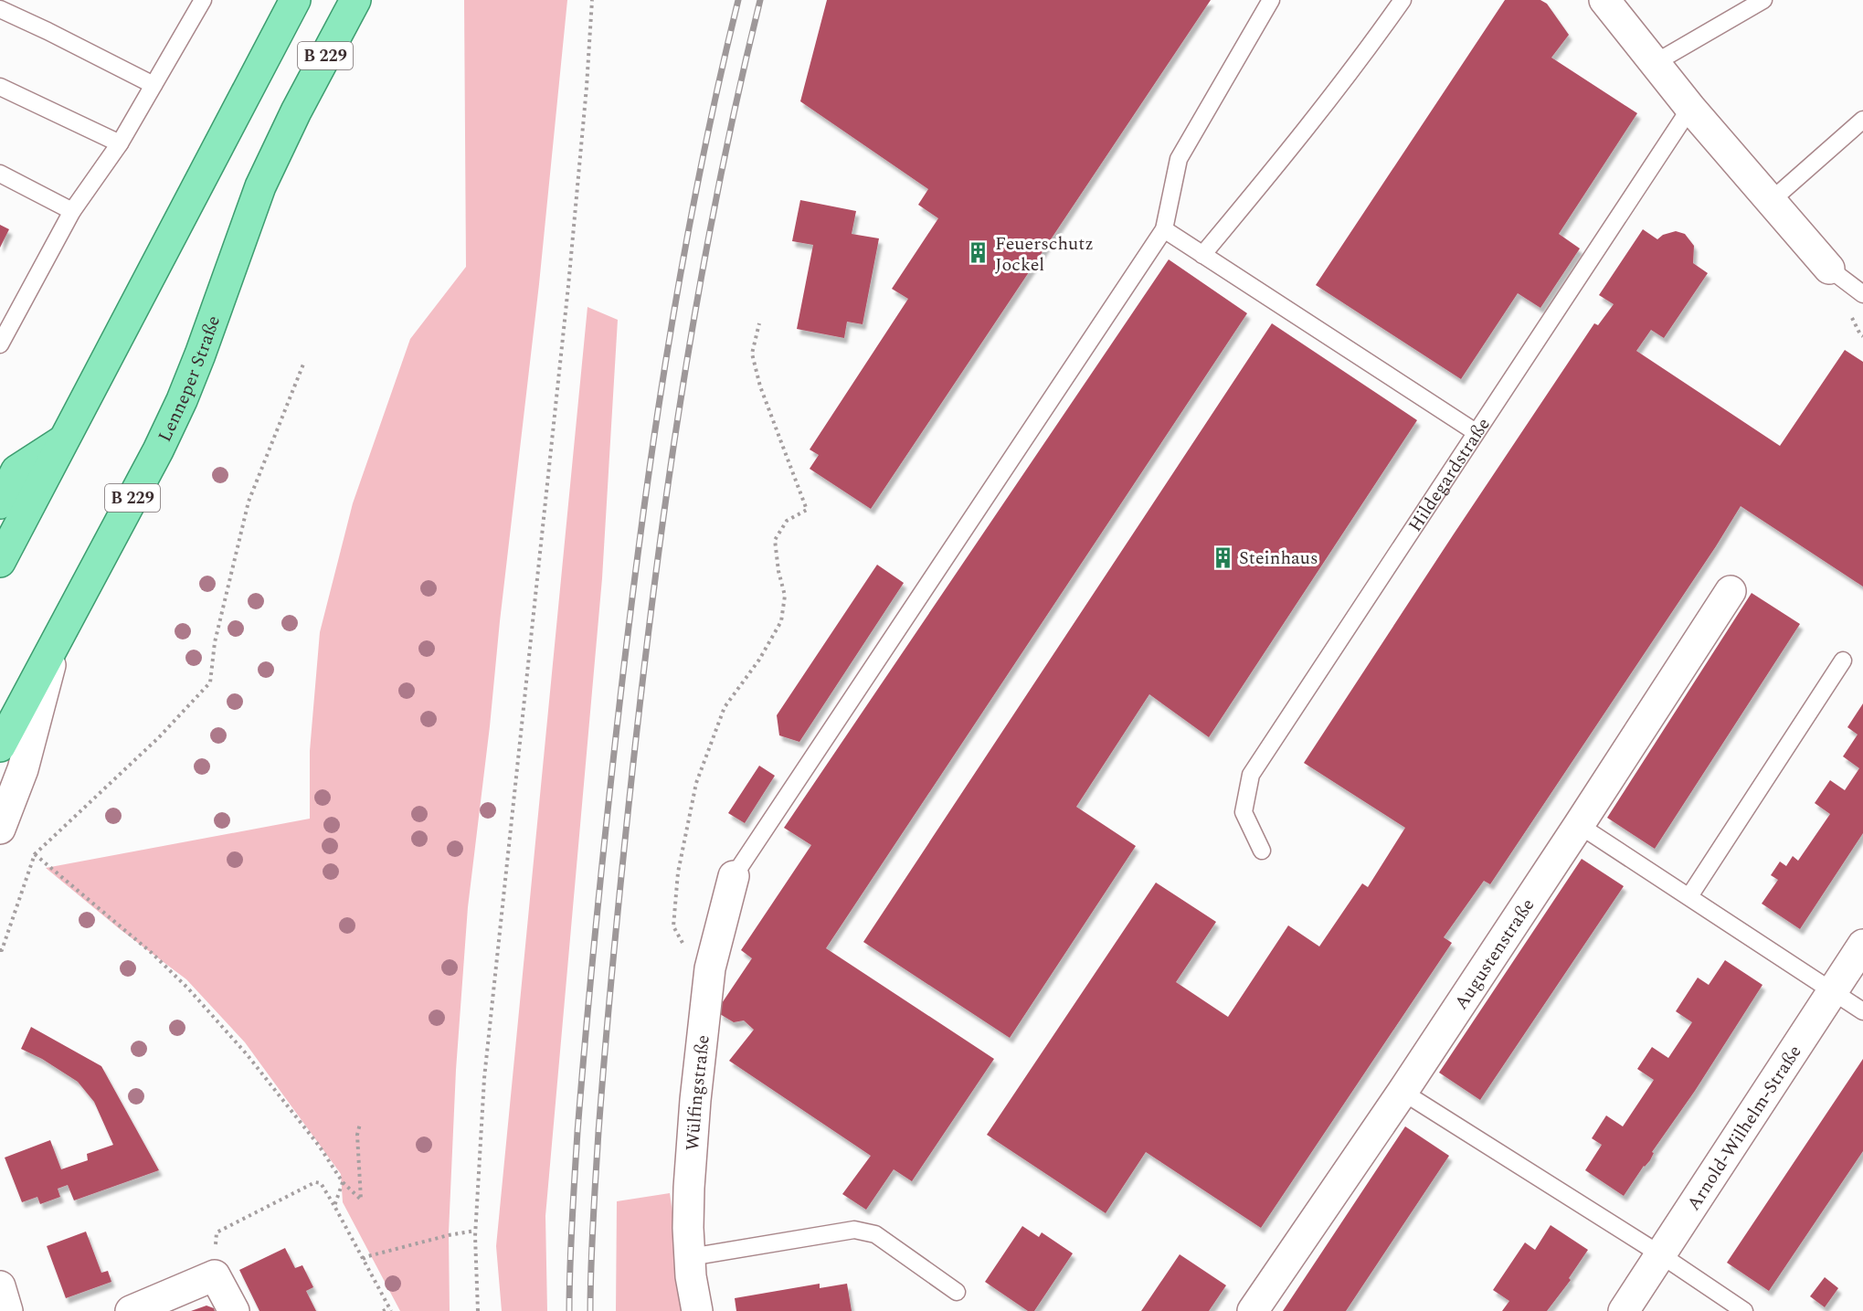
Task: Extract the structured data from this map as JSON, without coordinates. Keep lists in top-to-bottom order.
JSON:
{
  "streets": {
    "main road": ["B 229", "Lenneper Straße"],
    "street": ["Augustenstraße", "Wülfingstraße", "Arnold-Wilhelm-Straße"],
    "lane": ["Hildegardstraße"]
  },
  "places": {
    "building": ["Feuerschutz Jockel", "Steinhaus"]
  }
}
